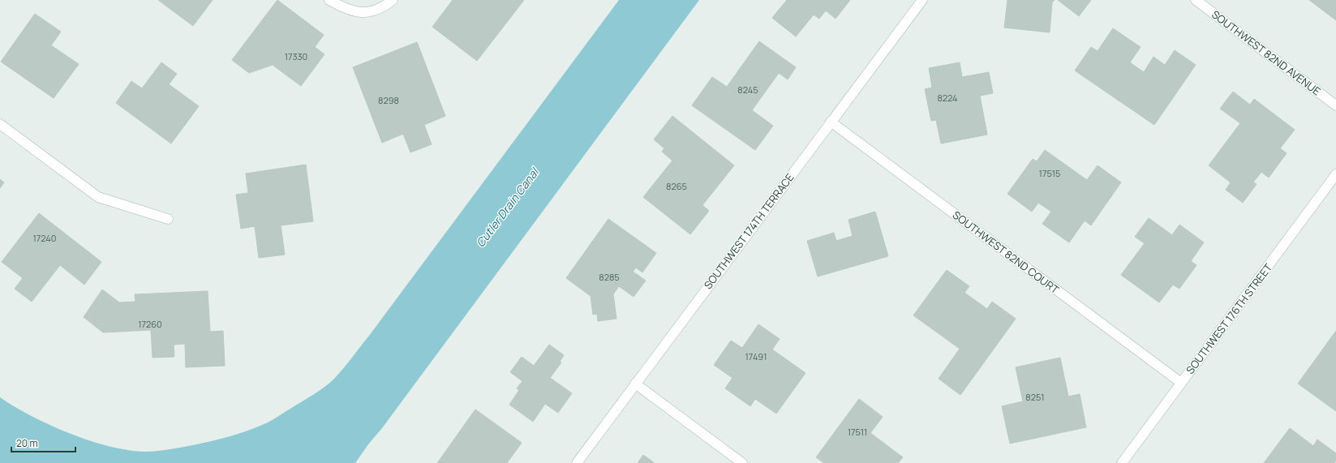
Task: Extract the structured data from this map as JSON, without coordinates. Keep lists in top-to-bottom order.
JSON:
{
  "streets": {
    "street": [
      "SOUTHWEST 82ND AVENUE",
      "SOUTHWEST 174TH TERRACE",
      "SOUTHWEST 82ND COURT",
      "SOUTHWEST 176TH STREET"
    ]
  },
  "crossings": [
    ["SOUTHWEST 174TH TERRACE", "SOUTHWEST 82ND COURT"],
    ["SOUTHWEST 82ND COURT", "SOUTHWEST 176TH STREET"]
  ],
  "water": ["Cutler Drain Canal"],
  "house_numbers": [
    "17330",
    "8245",
    "8224",
    "8298",
    "17515",
    "8265",
    "17240",
    "8285",
    "17260",
    "17491",
    "8251",
    "17511"
  ],
  "scale_bar": "20 m"
}
